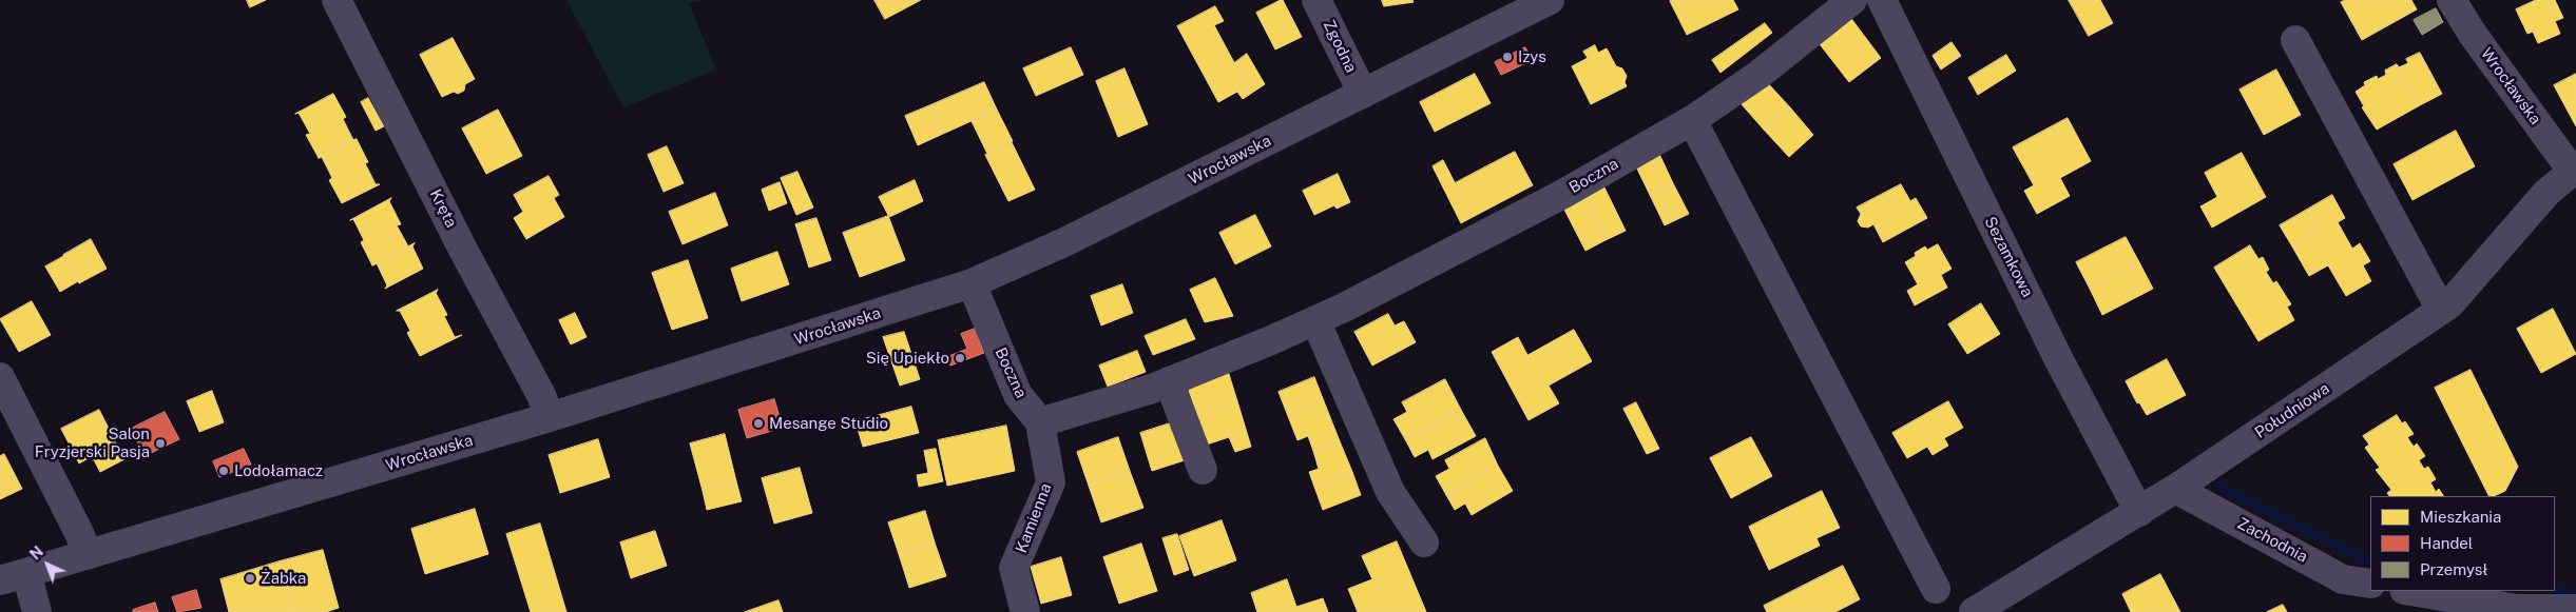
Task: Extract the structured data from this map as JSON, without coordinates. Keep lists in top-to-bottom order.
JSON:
{
  "streets": {
    "street": [
      "Zgodna",
      "Wrocławska",
      "Boczna",
      "Kręta",
      "Sezamkowa",
      "Południowa",
      "Kamienna",
      "Zachodnia"
    ]
  },
  "crossings": [
    ["Zgodna", "Wrocławska"],
    ["Wrocławska", "Boczna"],
    ["Wrocławska", "Kręta"],
    ["Wrocławska", "Południowa"],
    ["Boczna", "Kamienna"],
    ["Sezamkowa", "Południowa"],
    ["Południowa", "Zachodnia"]
  ],
  "places": [
    "Izys",
    "Się Upiekło",
    "Mesange Studio",
    "Salon Fryzjerski Pasja",
    "Lodołamacz",
    "Żabka"
  ],
  "legend": ["Mieszkania", "Handel", "Przemysł"],
  "north": "top left"
}
